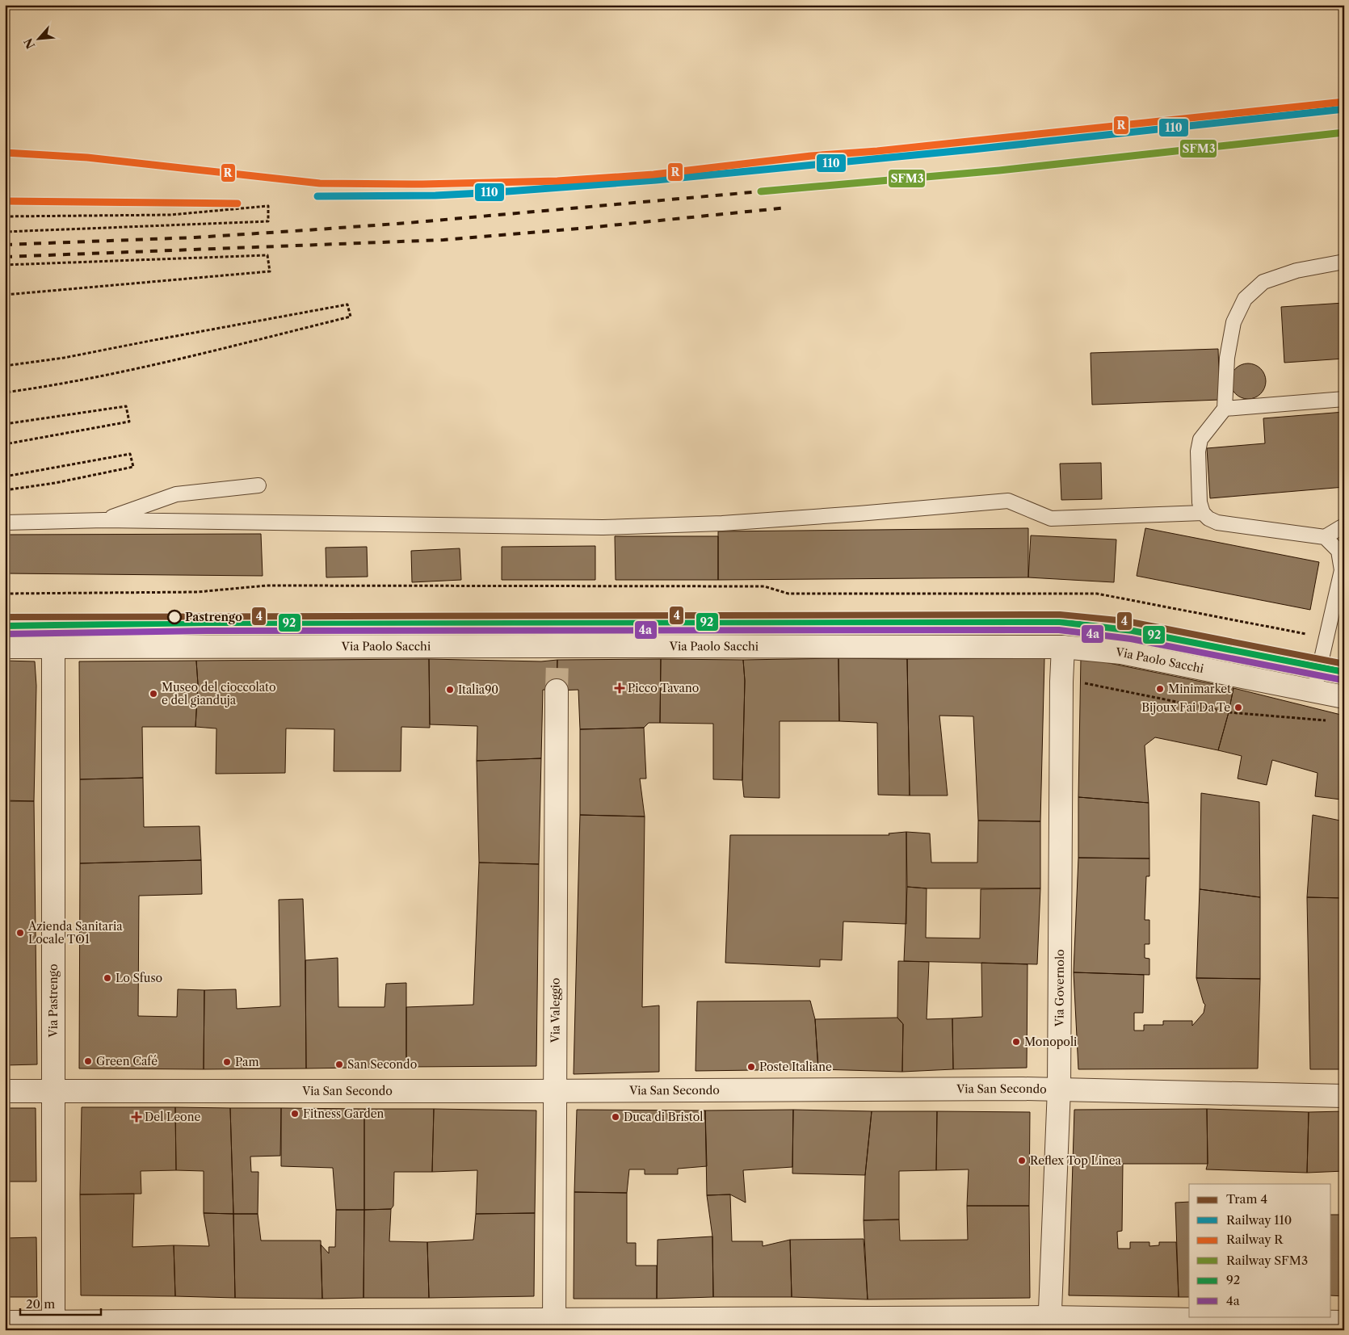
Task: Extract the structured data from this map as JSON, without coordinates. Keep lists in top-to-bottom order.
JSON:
{
  "streets": {
    "street": [
      "Via Paolo Sacchi",
      "Via Governolo",
      "Via Pastrengo",
      "Via Valeggio",
      "Via San Secondo"
    ]
  },
  "crossings": [
    ["Via Paolo Sacchi", "Via Governolo"],
    ["Via Paolo Sacchi", "Via Pastrengo"],
    ["Via Governolo", "Via San Secondo"],
    ["Via Pastrengo", "Via San Secondo"],
    ["Via Valeggio", "Via San Secondo"]
  ],
  "places": {
    "other": [
      "Pastrengo",
      "Minimarket",
      "Italia90",
      "Museo del cioccolato e del gianduja",
      "Bijoux Fai Da Te",
      "Azienda Sanitaria Locale TO1",
      "Lo Sfuso",
      "Monopoli",
      "Green Café",
      "Pam",
      "San Secondo",
      "Poste Italiane",
      "Fitness Garden",
      "Duca di Bristol",
      "Reflex Top Linea"
    ],
    "health": ["Picco Tavano", "Del Leone"]
  },
  "lines": [
    "rail line R",
    "rail line 110",
    "rail line SFM3",
    "tram line 4",
    "transit line 92",
    "transit line 4a"
  ],
  "legend": [
    "Tram 4",
    "Railway 110",
    "Railway R",
    "Railway SFM3",
    "92",
    "4a"
  ],
  "scale_bar": "20 m",
  "north": "bottom left"
}
